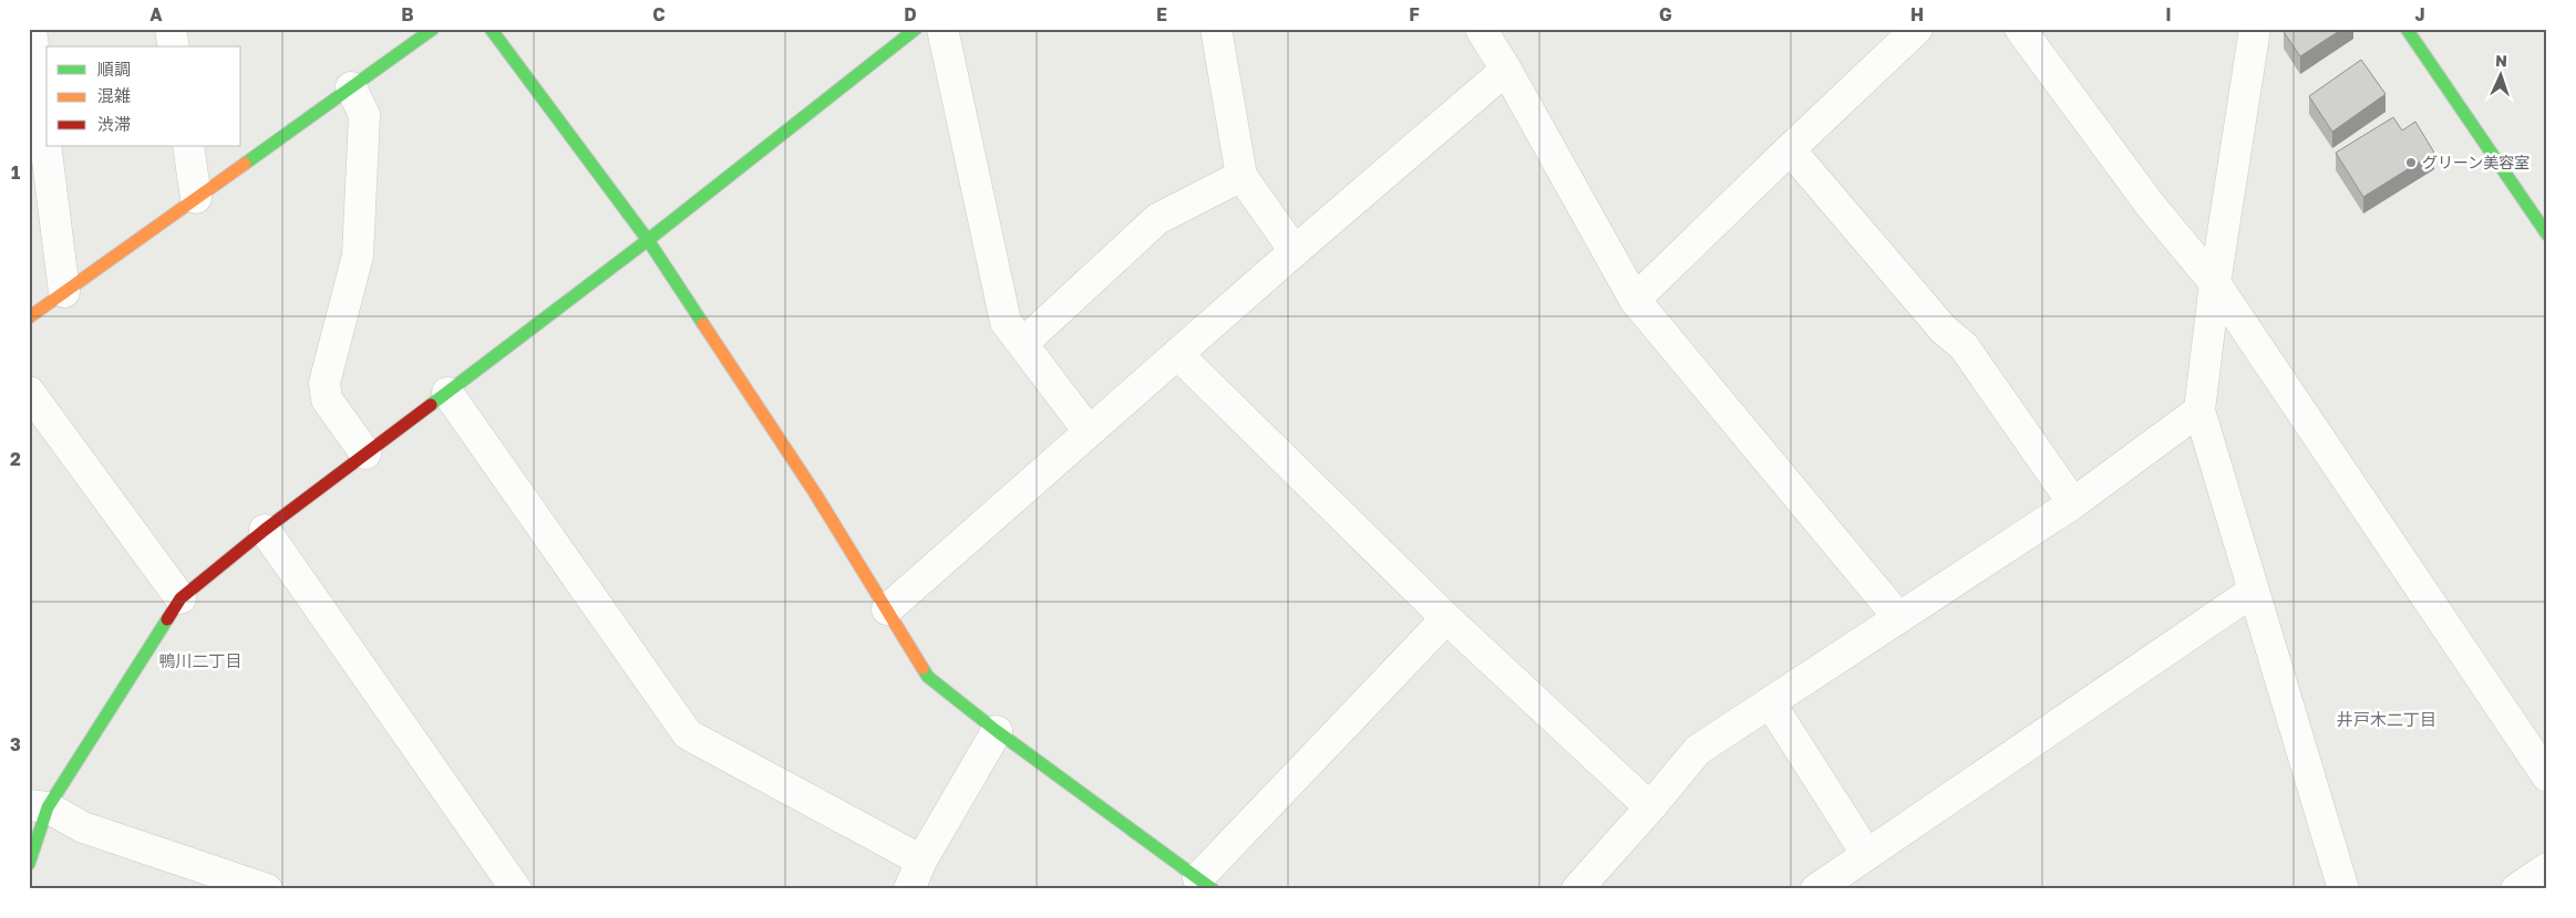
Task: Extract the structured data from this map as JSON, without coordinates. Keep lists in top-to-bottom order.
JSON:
{
  "districts": ["鴨川二丁目", "井戸木二丁目"],
  "places": ["グリーン美容室"],
  "legend": ["順調", "混雑", "渋滞"],
  "north": "top",
  "grid": {
    "columns": [
      "A",
      "B",
      "C",
      "D",
      "E",
      "F",
      "G",
      "H",
      "I",
      "J"
    ],
    "rows": ["1", "2", "3"]
  }
}
